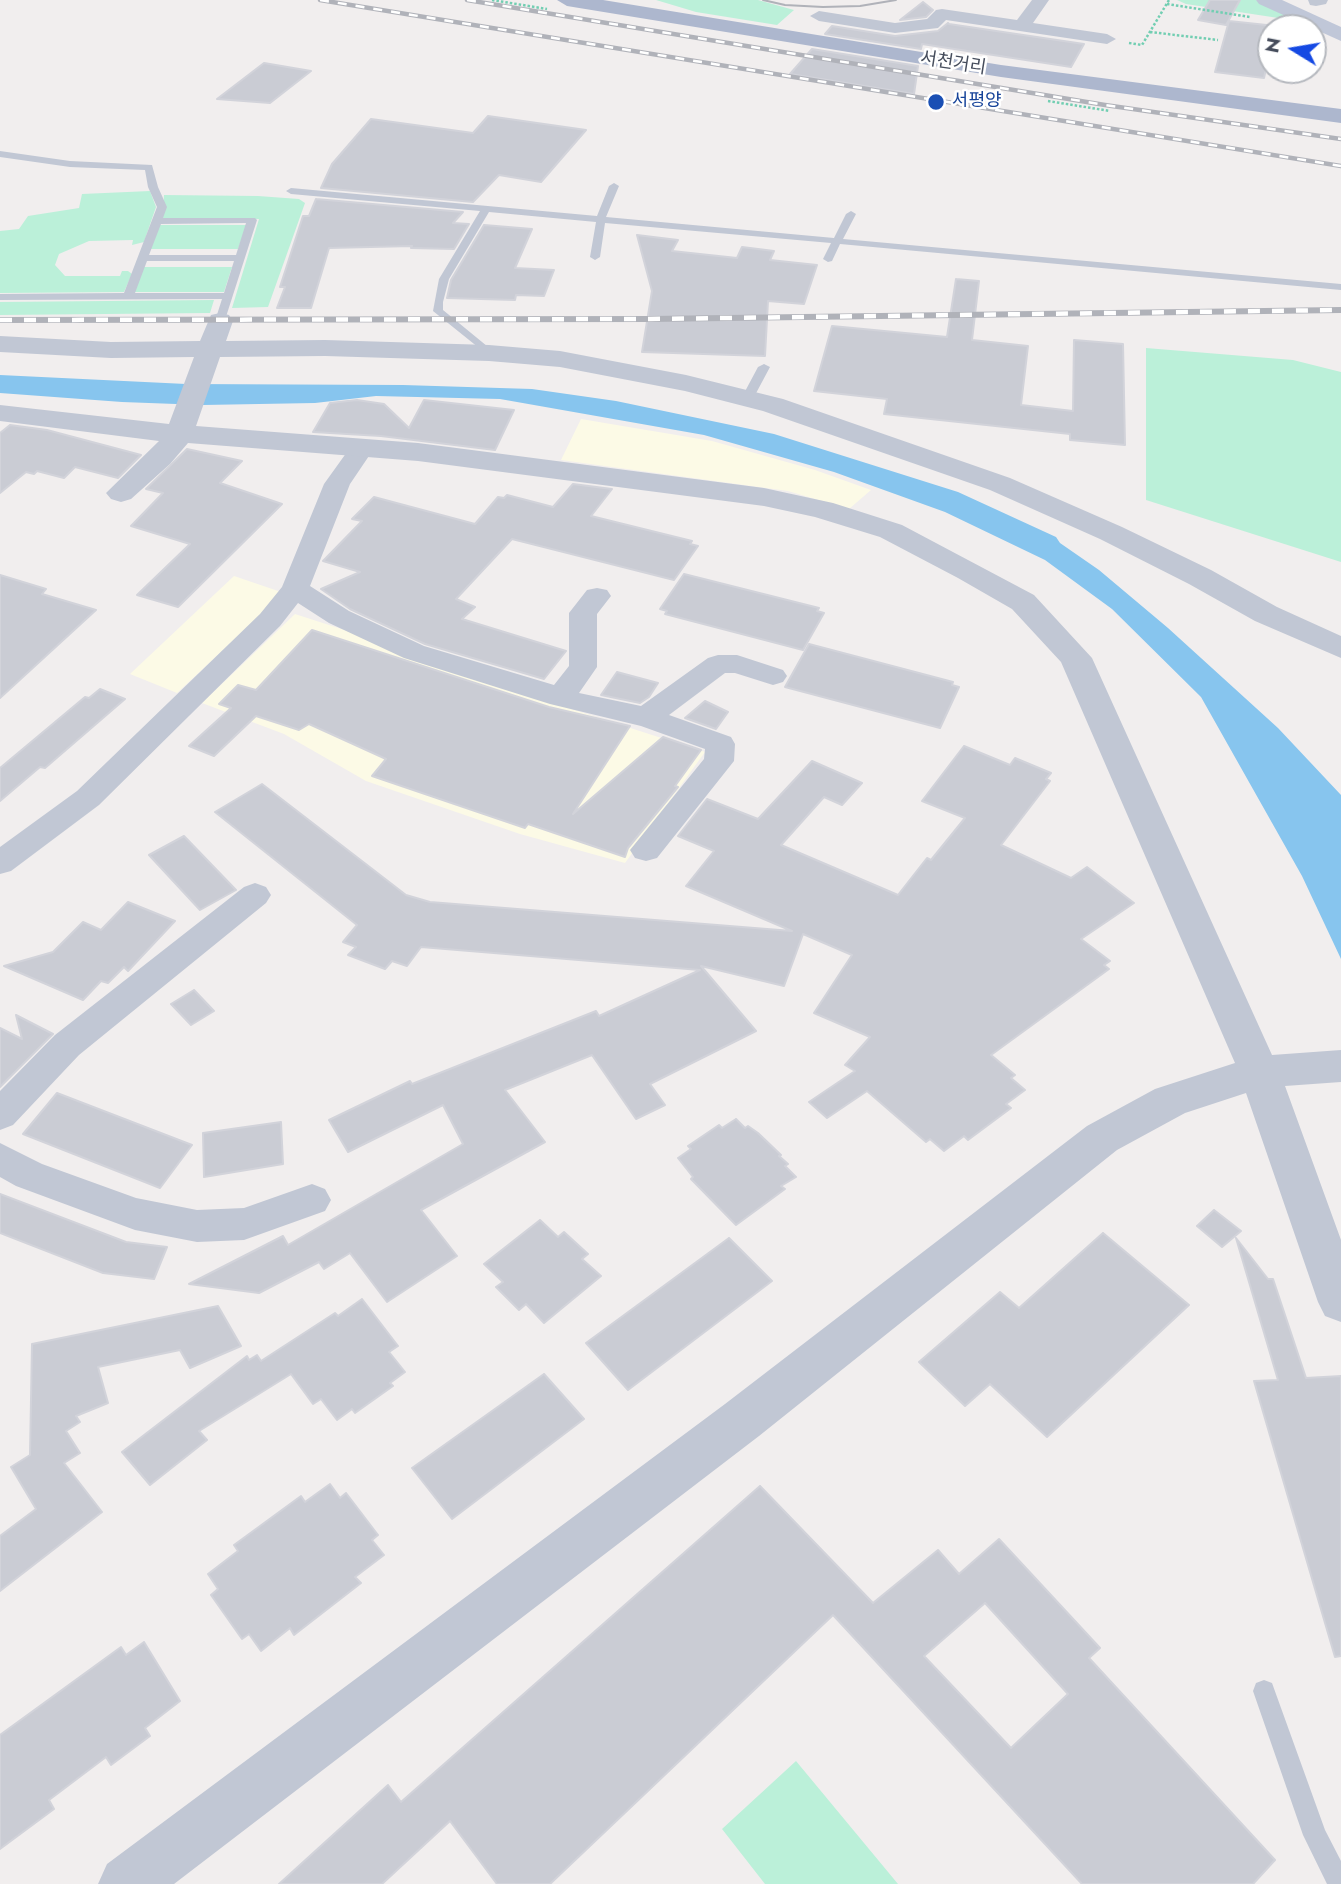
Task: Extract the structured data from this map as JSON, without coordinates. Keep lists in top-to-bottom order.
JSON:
{
  "streets": {
    "main road": ["서천거리"]
  },
  "places": ["서평양"],
  "north": "left"
}
